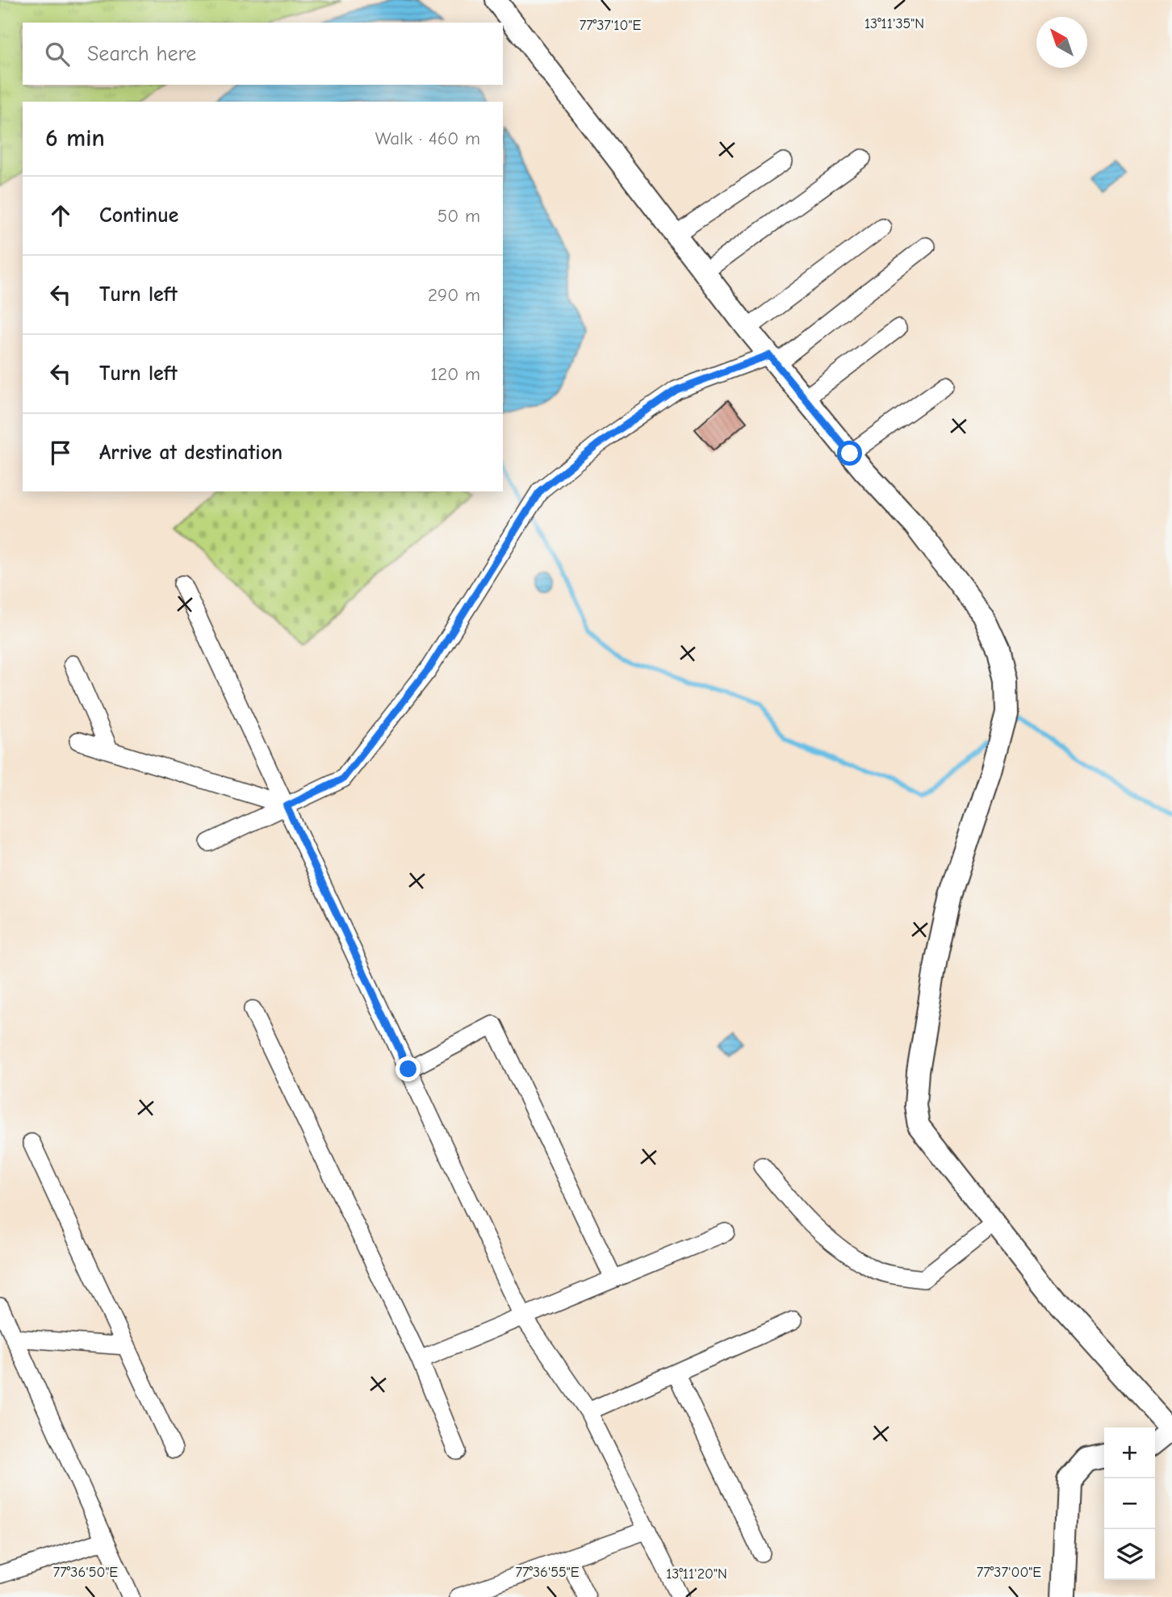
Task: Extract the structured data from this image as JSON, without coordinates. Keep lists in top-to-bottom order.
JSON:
{
  "north": "top left",
  "page": {
    "search": "Search here",
    "heading": ["6 min", "Walk · 460 m"],
    "list": [
      ["Continue", "50 m"],
      ["Turn left", "290 m"],
      ["Turn left", "120 m"],
      "Arrive at destination"
    ],
    "map_buttons": ["+", "−"]
  },
  "coordinates": [
    "13°11'35\"N",
    "77°37'10\"E",
    "77°36'50\"E",
    "77°36'55\"E",
    "77°37'00\"E",
    "13°11'20\"N"
  ]
}
